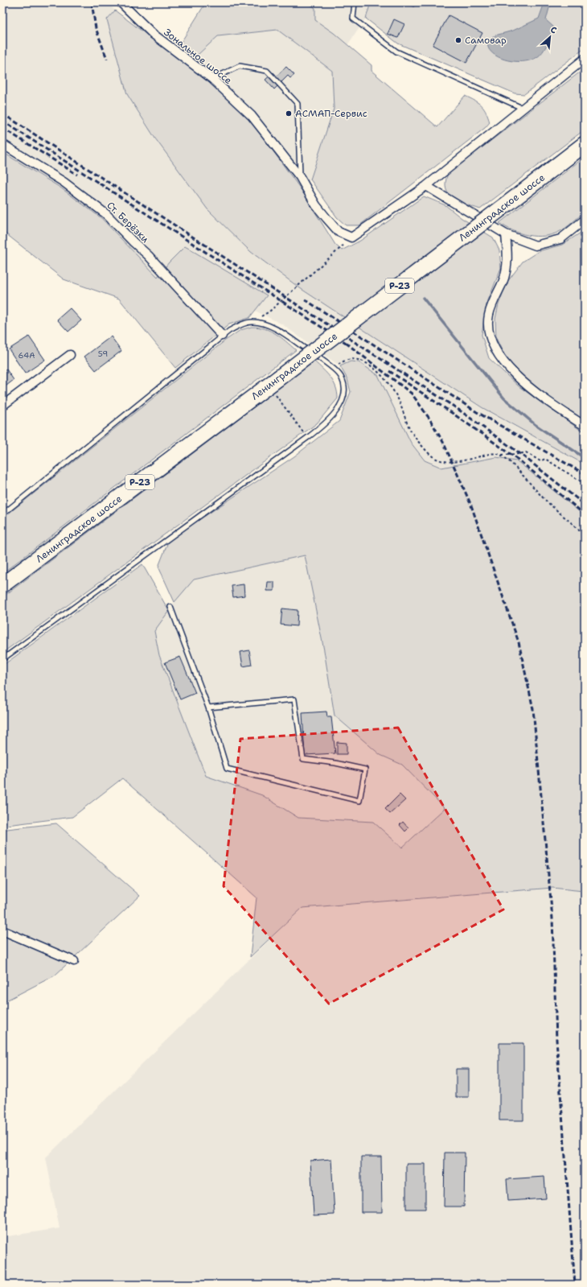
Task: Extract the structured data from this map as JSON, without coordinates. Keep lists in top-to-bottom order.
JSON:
{
  "streets": {
    "highway": ["Ленинградское шоссе", "Р-23"],
    "street": ["Зональное шоссе", "Ст. Берёзки"]
  },
  "places": ["Самовар", "АСМАП-Сервис"],
  "house_numbers": ["59", "64А"],
  "north": "top right"
}
